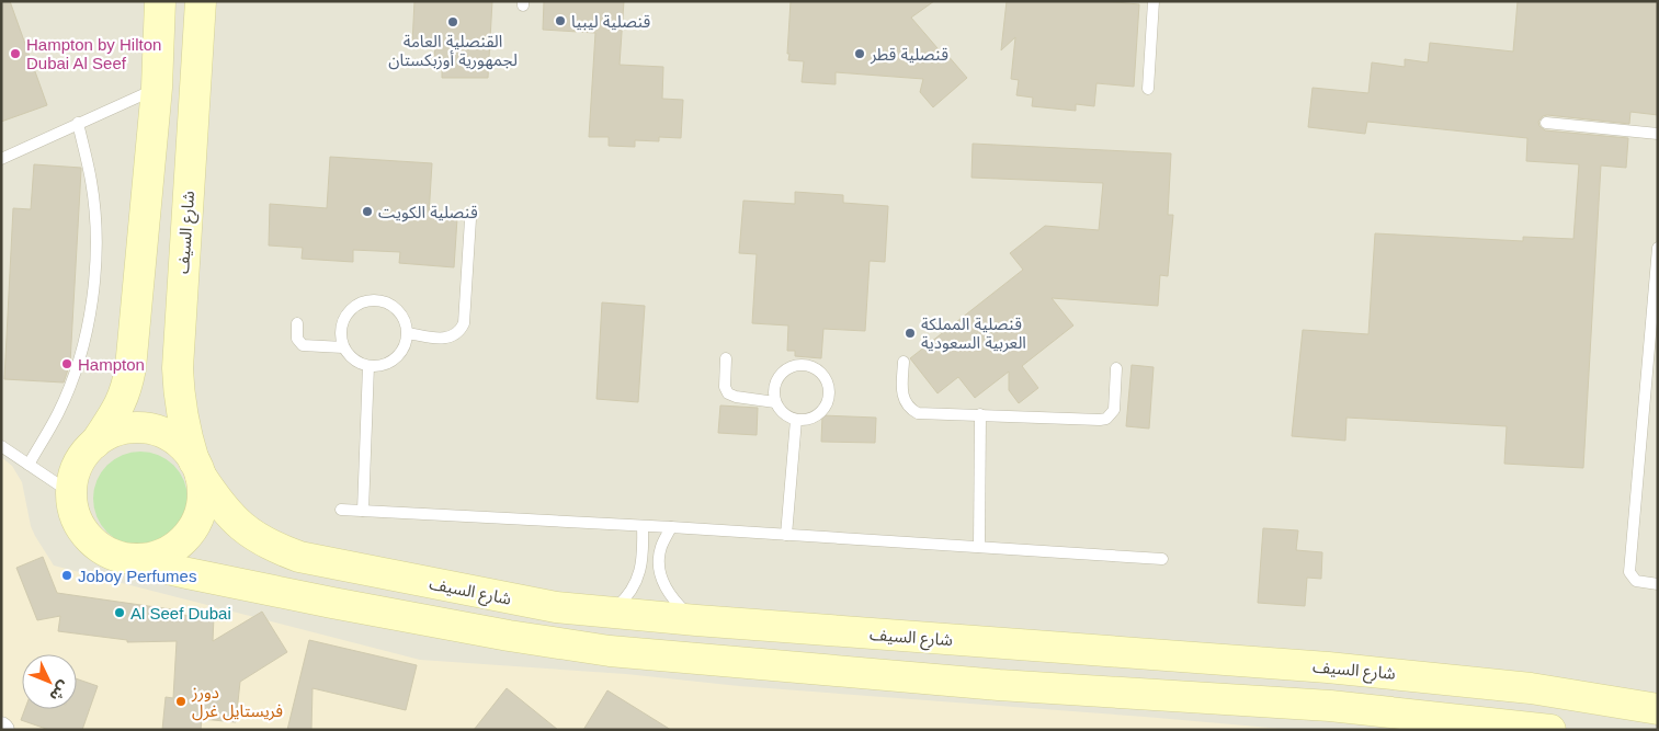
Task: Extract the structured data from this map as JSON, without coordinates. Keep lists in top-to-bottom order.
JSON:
{
  "streets": {
    "street": ["شارع السيف"]
  },
  "places": [
    "قنصلية ليبيا",
    "القنصلية العامة لجمهورية أوزبكستان",
    "Hampton by Hilton Dubai Al Seef",
    "قنصلية قطر",
    "قنصلية الكويت",
    "قنصلية المملكة العربية السعودية",
    "Hampton",
    "Joboy Perfumes",
    "Al Seef Dubai",
    "دورز فريستايل غرل"
  ],
  "north": "bottom right"
}
